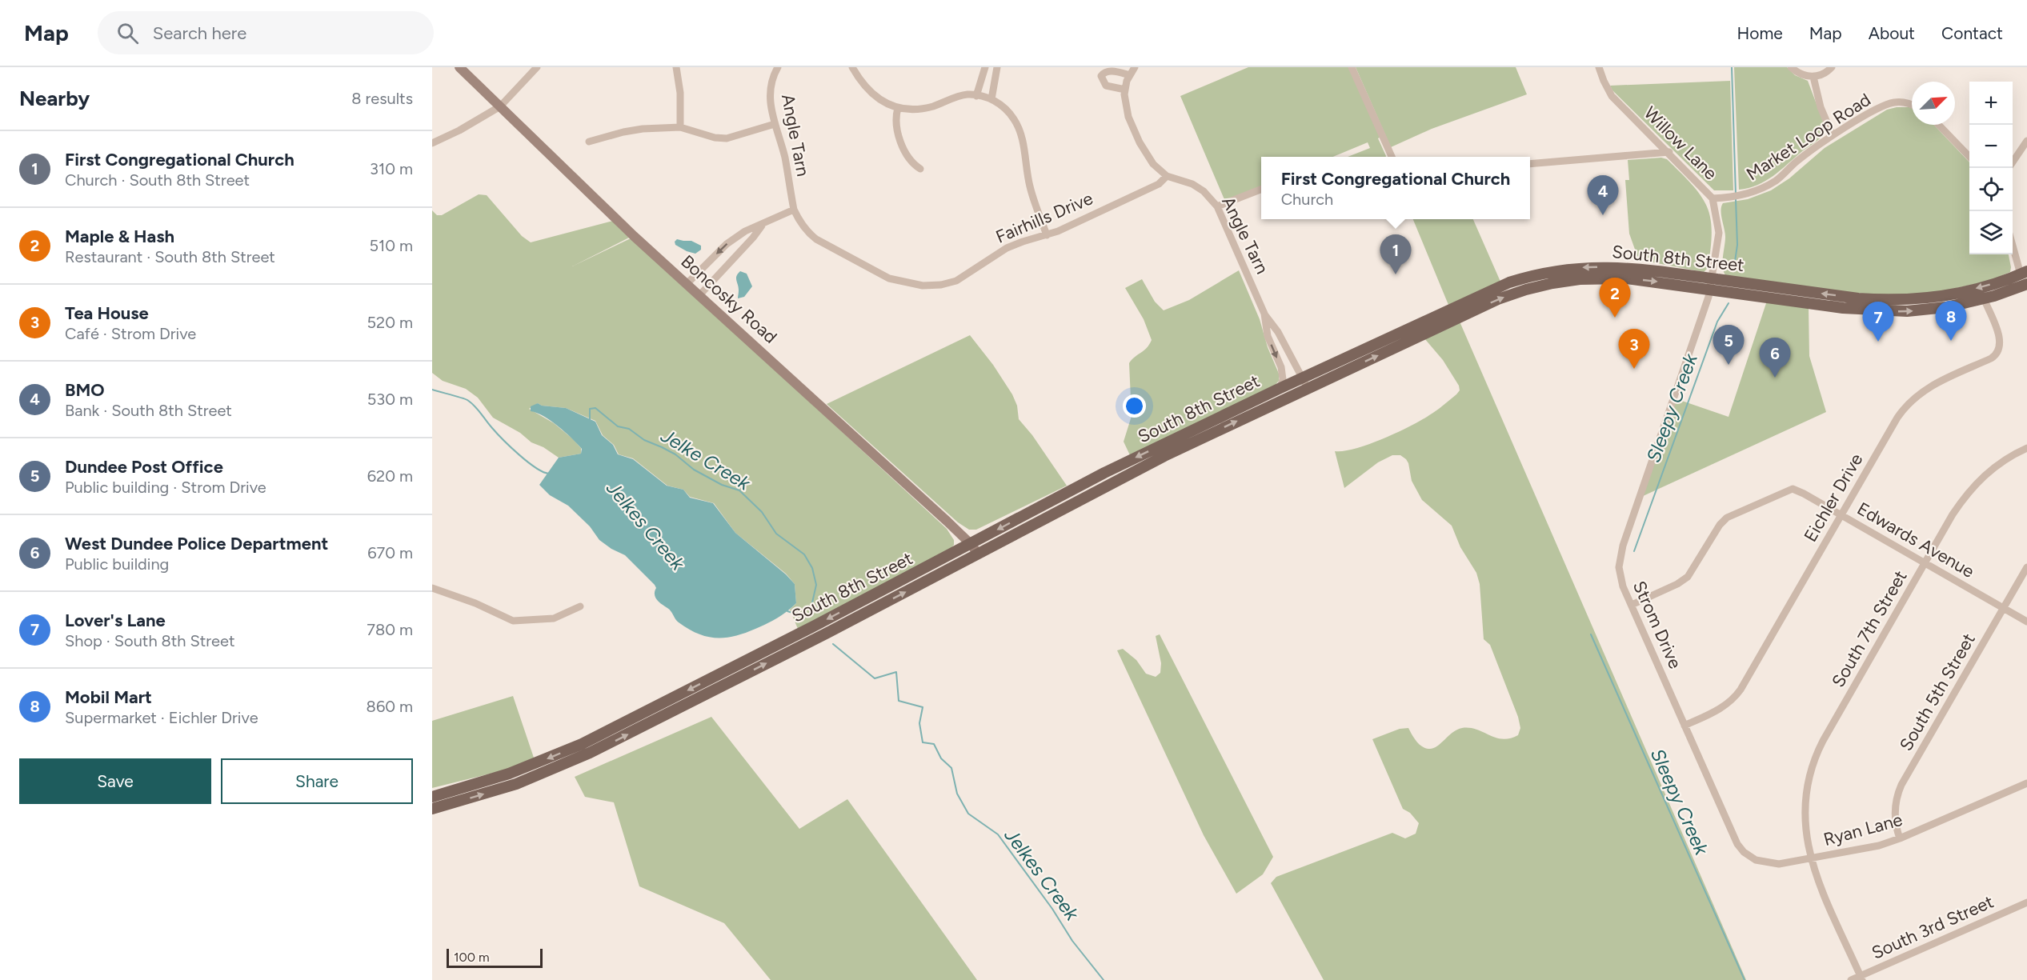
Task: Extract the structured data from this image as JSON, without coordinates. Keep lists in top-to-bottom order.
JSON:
{
  "streets": {
    "main road": ["South 8th Street"],
    "street": [
      "Angle Tarn",
      "Market Loop Road",
      "Willow Lane",
      "Fairhills Drive",
      "Boncosky Road",
      "Eichler Drive",
      "Edwards Avenue",
      "Strom Drive",
      "South 7th Street",
      "South 5th Street",
      "Ryan Lane",
      "South 3rd Street"
    ]
  },
  "crossings": [
    ["Angle Tarn", "Fairhills Drive"],
    ["Angle Tarn", "South 8th Street"],
    ["Market Loop Road", "Willow Lane"],
    ["Willow Lane", "South 8th Street"],
    ["Willow Lane", "Strom Drive"],
    ["South 8th Street", "Boncosky Road"],
    ["South 8th Street", "Eichler Drive"],
    ["South 8th Street", "Strom Drive"],
    ["Eichler Drive", "Edwards Avenue"],
    ["Eichler Drive", "Strom Drive"],
    ["Edwards Avenue", "Strom Drive"],
    ["Edwards Avenue", "South 7th Street"],
    ["Edwards Avenue", "South 5th Street"],
    ["Strom Drive", "Ryan Lane"],
    ["South 7th Street", "Ryan Lane"],
    ["South 7th Street", "South 3rd Street"],
    ["South 5th Street", "Ryan Lane"]
  ],
  "water": ["Sleepy Creek", "Jelke Creek", "Jelkes Creek"],
  "scale_bar": "100 m",
  "north": "top right",
  "page": {
    "header": "Map",
    "search": "Search here",
    "nav": [
      "Home",
      "Map",
      "About",
      "Contact"
    ],
    "heading": ["Nearby", "8 results"],
    "map_buttons": ["+", "−"],
    "list": [
      {
        "mark": "1",
        "name": "First Congregational Church",
        "note": "Church · South 8th Street",
        "value": "310 m"
      },
      {
        "mark": "2",
        "name": "Maple & Hash",
        "note": "Restaurant · South 8th Street",
        "value": "510 m"
      },
      {
        "mark": "3",
        "name": "Tea House",
        "note": "Café · Strom Drive",
        "value": "520 m"
      },
      {
        "mark": "4",
        "name": "BMO",
        "note": "Bank · South 8th Street",
        "value": "530 m"
      },
      {
        "mark": "5",
        "name": "Dundee Post Office",
        "note": "Public building · Strom Drive",
        "value": "620 m"
      },
      {
        "mark": "6",
        "name": "West Dundee Police Department",
        "note": "Public building",
        "value": "670 m"
      },
      {
        "mark": "7",
        "name": "Lover's Lane",
        "note": "Shop · South 8th Street",
        "value": "780 m"
      },
      {
        "mark": "8",
        "name": "Mobil Mart",
        "note": "Supermarket · Eichler Drive",
        "value": "860 m"
      }
    ],
    "popup": ["First Congregational Church", "Church"],
    "pins": [
      "4",
      "1",
      "2",
      "8",
      "7",
      "5",
      "3",
      "6"
    ],
    "buttons": ["Save", "Share"],
    "scale": "100 m"
  }
}
